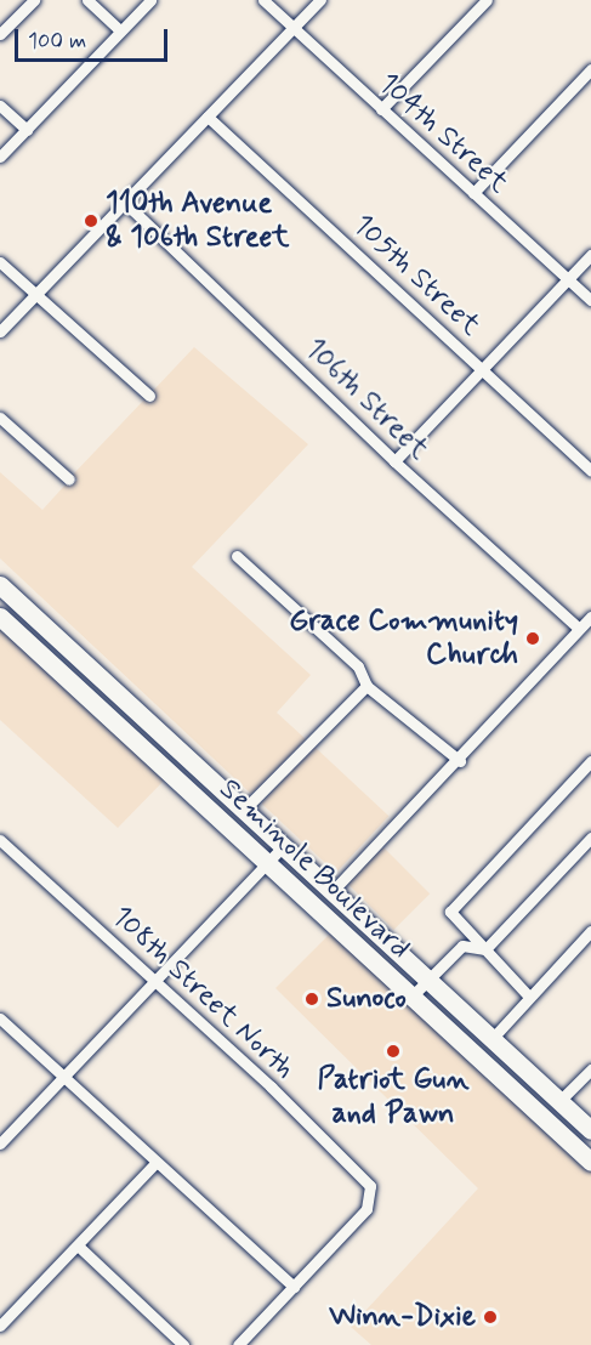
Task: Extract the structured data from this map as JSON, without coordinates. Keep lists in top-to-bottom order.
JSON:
{
  "streets": {
    "main road": ["Seminole Boulevard"],
    "street": [
      "104th Street",
      "105th Street",
      "106th Street",
      "108th Street North"
    ]
  },
  "places": [
    "110th Avenue & 106th Street",
    "Grace Community Church",
    "Sunoco",
    "Patriot Gun and Pawn",
    "Winn-Dixie"
  ],
  "scale_bar": "100 m"
}
